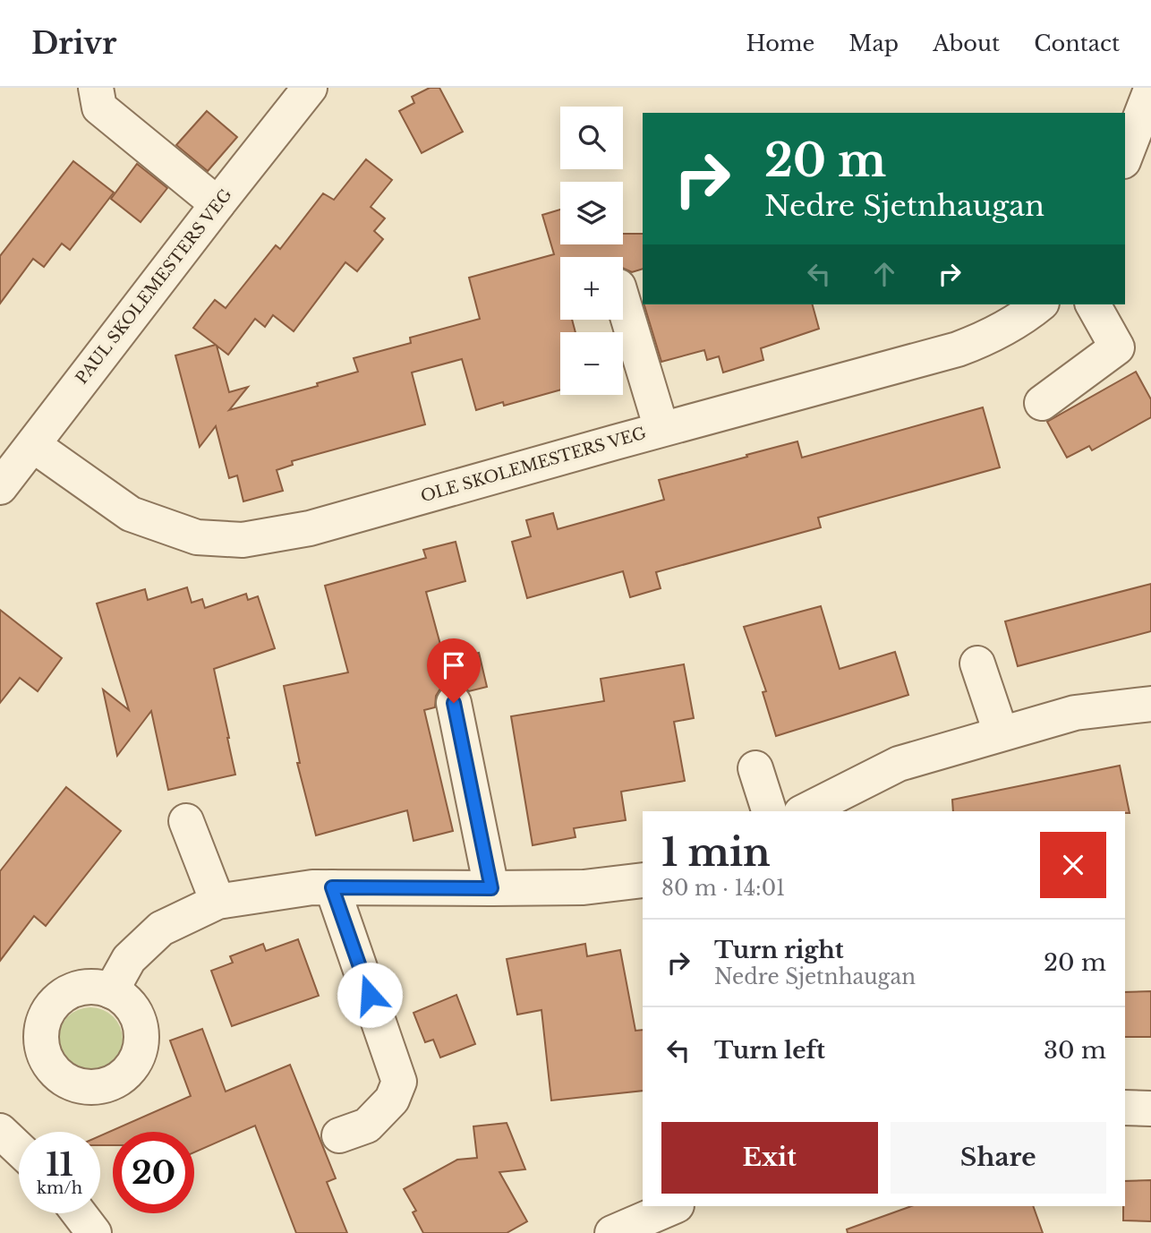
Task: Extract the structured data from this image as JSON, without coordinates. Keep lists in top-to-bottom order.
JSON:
{
  "streets": {
    "street": ["PAUL SKOLEMESTERS VEG", "OLE SKOLEMESTERS VEG"]
  },
  "crossings": [
    ["PAUL SKOLEMESTERS VEG", "OLE SKOLEMESTERS VEG"]
  ],
  "page": {
    "header": "Drivr",
    "nav": [
      "Home",
      "Map",
      "About",
      "Contact"
    ],
    "map_buttons": ["+", "−"],
    "turn": ["20 m", "Nedre Sjetnhaugan"],
    "heading": ["1 min", "80 m · 14:01"],
    "list": [
      {
        "name": "Turn right",
        "note": "Nedre Sjetnhaugan",
        "value": "20 m"
      },
      {
        "name": "Turn left",
        "value": "30 m"
      }
    ],
    "buttons": ["Exit", "Share"],
    "speed": "11 km/h",
    "limit": "20"
  }
}
